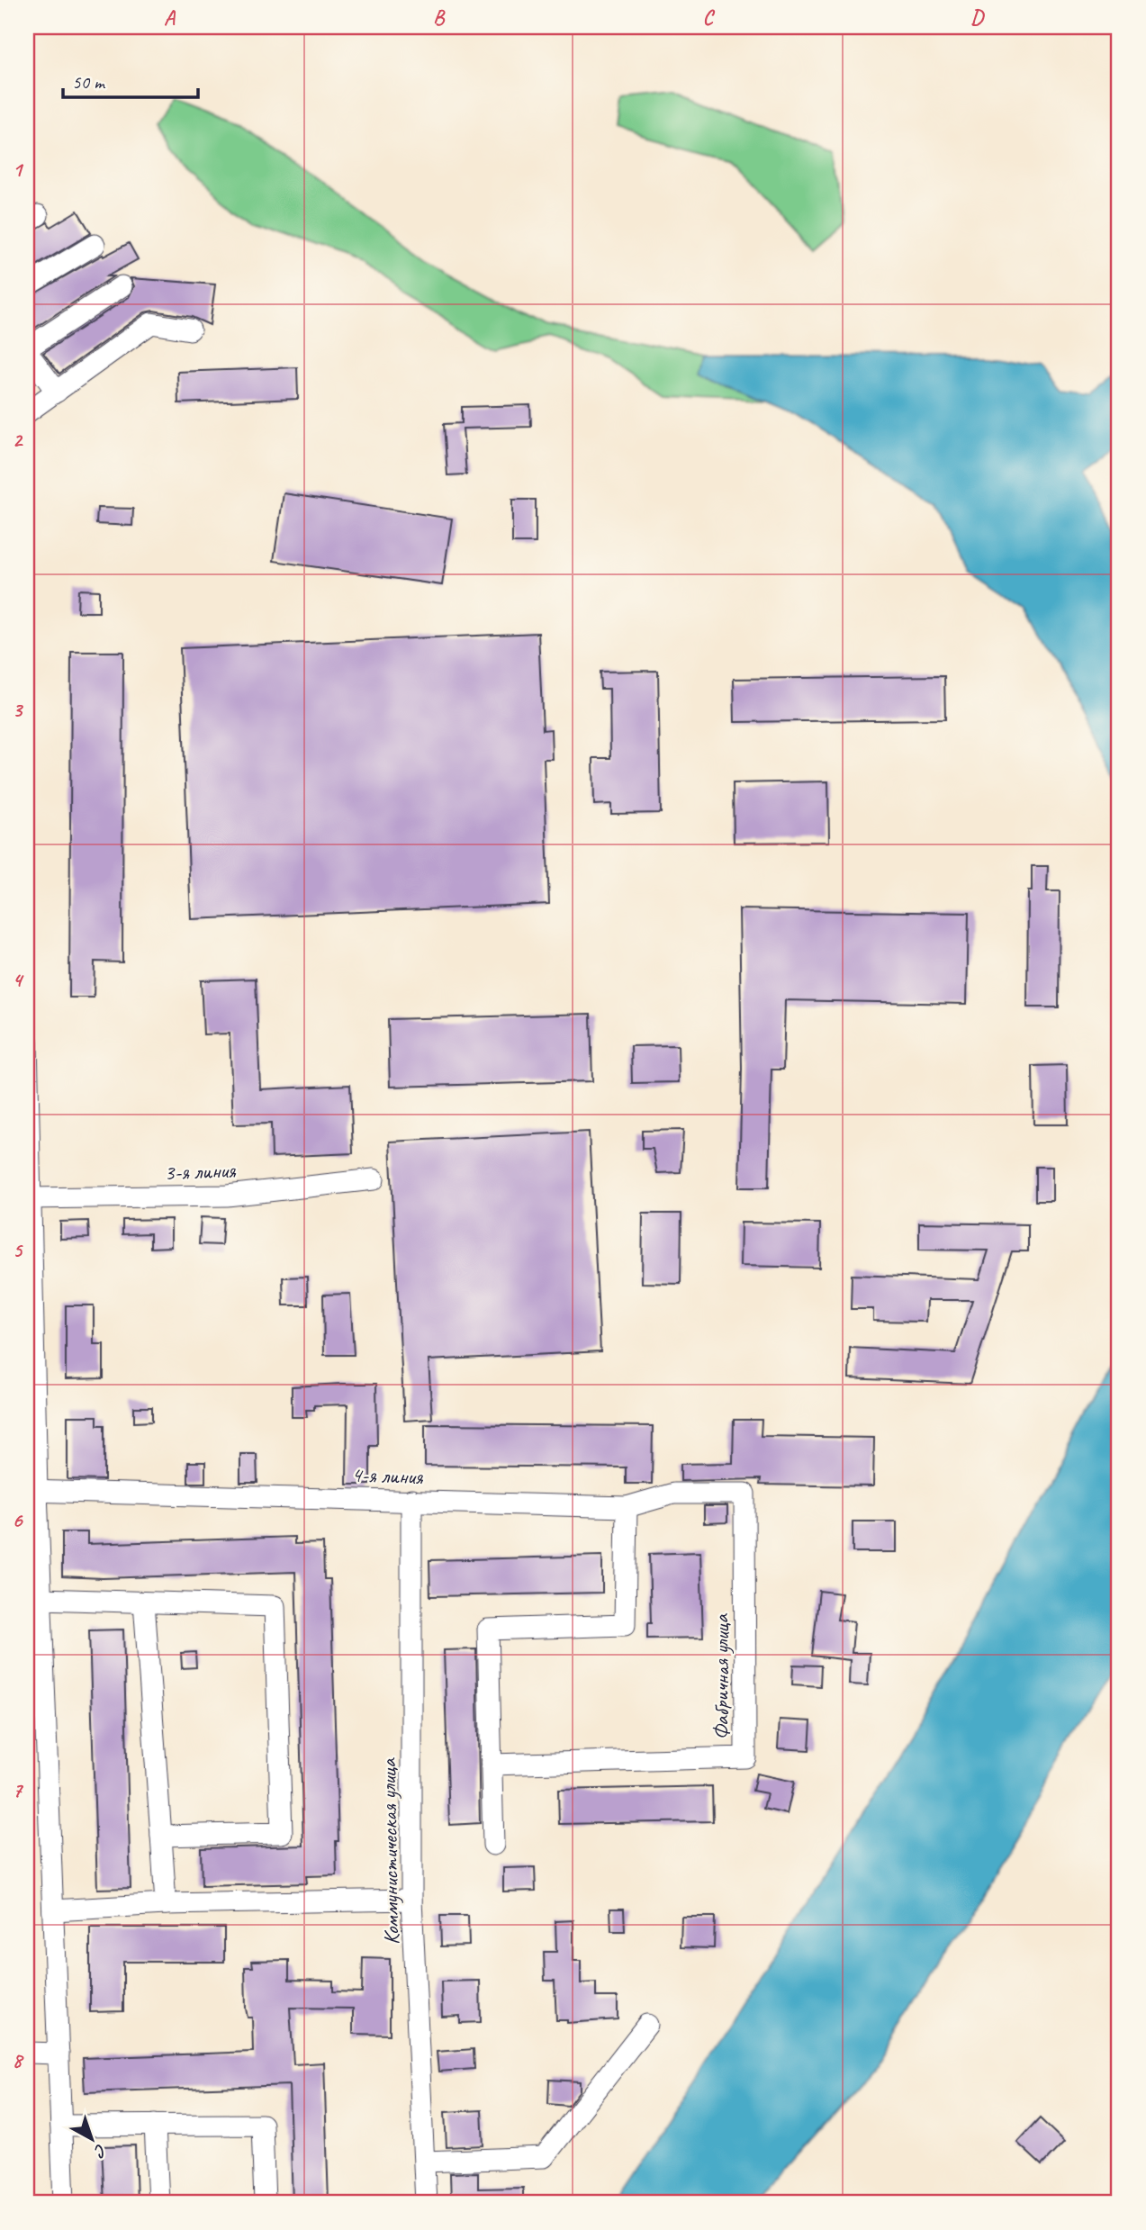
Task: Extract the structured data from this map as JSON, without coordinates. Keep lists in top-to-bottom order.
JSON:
{
  "streets": {
    "street": [
      "3-я линия",
      "4-я линия",
      "Фабричная улица",
      "Коммунистическая улица"
    ]
  },
  "crossings": [
    ["4-я линия", "Фабричная улица"],
    ["4-я линия", "Коммунистическая улица"]
  ],
  "scale_bar": "50 m",
  "north": "bottom right",
  "grid": {
    "columns": [
      "A",
      "B",
      "C",
      "D"
    ],
    "rows": [
      "1",
      "2",
      "3",
      "4",
      "5",
      "6",
      "7",
      "8"
    ]
  }
}
